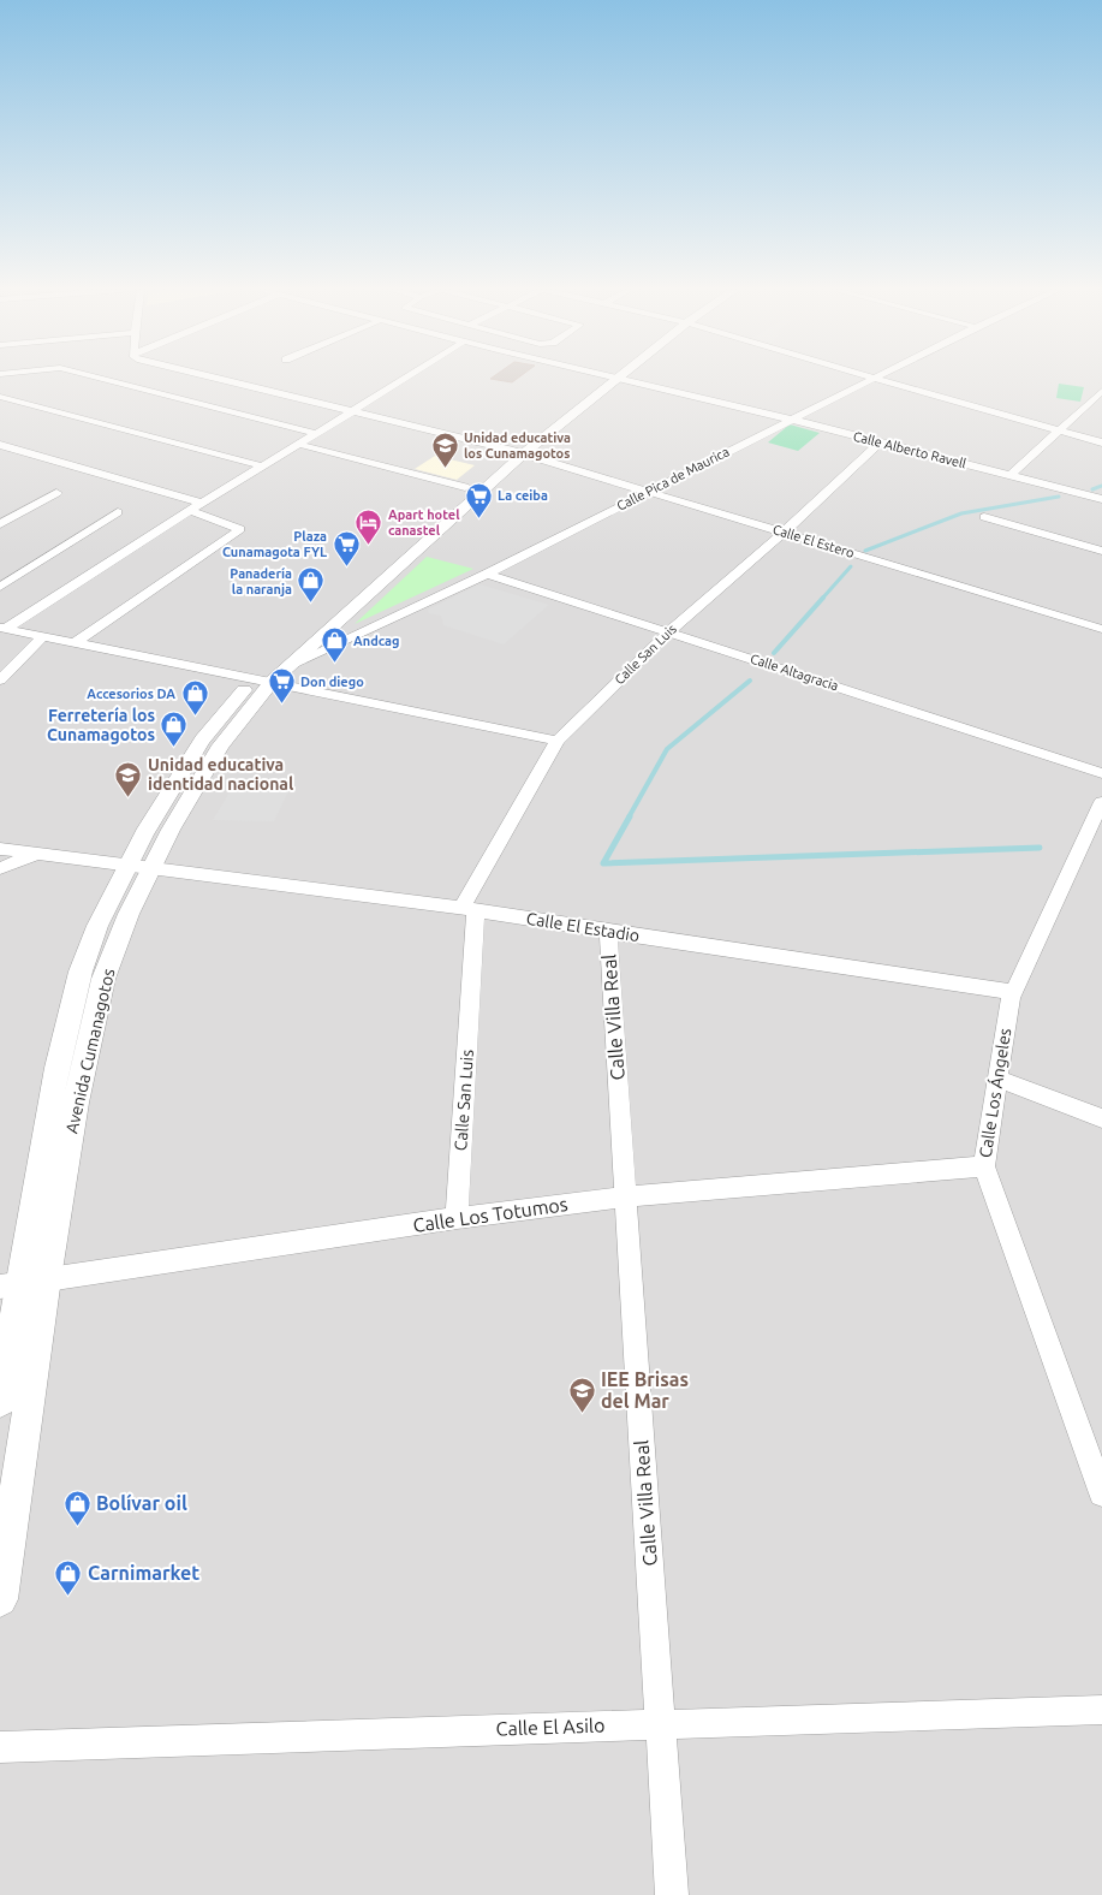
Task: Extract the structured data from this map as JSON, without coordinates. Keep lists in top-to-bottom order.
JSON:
{
  "streets": {
    "street": [
      "Calle Alberto Ravell",
      "Calle Pica de Maurica",
      "Calle El Estero",
      "Calle San Luis",
      "Calle Altagracia",
      "Calle El Estadio",
      "Calle Villa Real",
      "Avenida Cumanagotos",
      "Calle Los Ángeles",
      "Calle Los Totumos",
      "Calle El Asilo"
    ]
  },
  "crossings": [
    ["Calle Alberto Ravell", "Calle Pica de Maurica"],
    ["Calle Alberto Ravell", "Calle San Luis"],
    ["Calle Pica de Maurica", "Calle El Estero"],
    ["Calle Pica de Maurica", "Calle Altagracia"],
    ["Calle Pica de Maurica", "Avenida Cumanagotos"],
    ["Calle El Estero", "Calle San Luis"],
    ["Calle El Estero", "Avenida Cumanagotos"],
    ["Calle San Luis", "Calle Altagracia"],
    ["Calle San Luis", "Calle El Estadio"],
    ["Calle San Luis", "Calle Los Totumos"],
    ["Calle El Estadio", "Calle Villa Real"],
    ["Calle El Estadio", "Avenida Cumanagotos"],
    ["Calle El Estadio", "Calle Los Ángeles"],
    ["Calle Villa Real", "Calle Los Totumos"],
    ["Calle Villa Real", "Calle El Asilo"],
    ["Avenida Cumanagotos", "Calle Los Totumos"],
    ["Calle Los Ángeles", "Calle Los Totumos"]
  ],
  "places": {
    "school or university": ["Unidad educativa los Cunamagotos", "Unidad educativa identidad nacional", "IEE Brisas del Mar"],
    "supermarket": ["La ceiba", "Plaza Cunamagota FYL", "Don diego"],
    "hotel": ["Apart hotel canastel"],
    "shop": [
      "Panadería la naranja",
      "Andcag",
      "Accesorios DA",
      "Ferretería los Cunamagotos",
      "Bolívar oil",
      "Carnimarket"
    ]
  }
}
